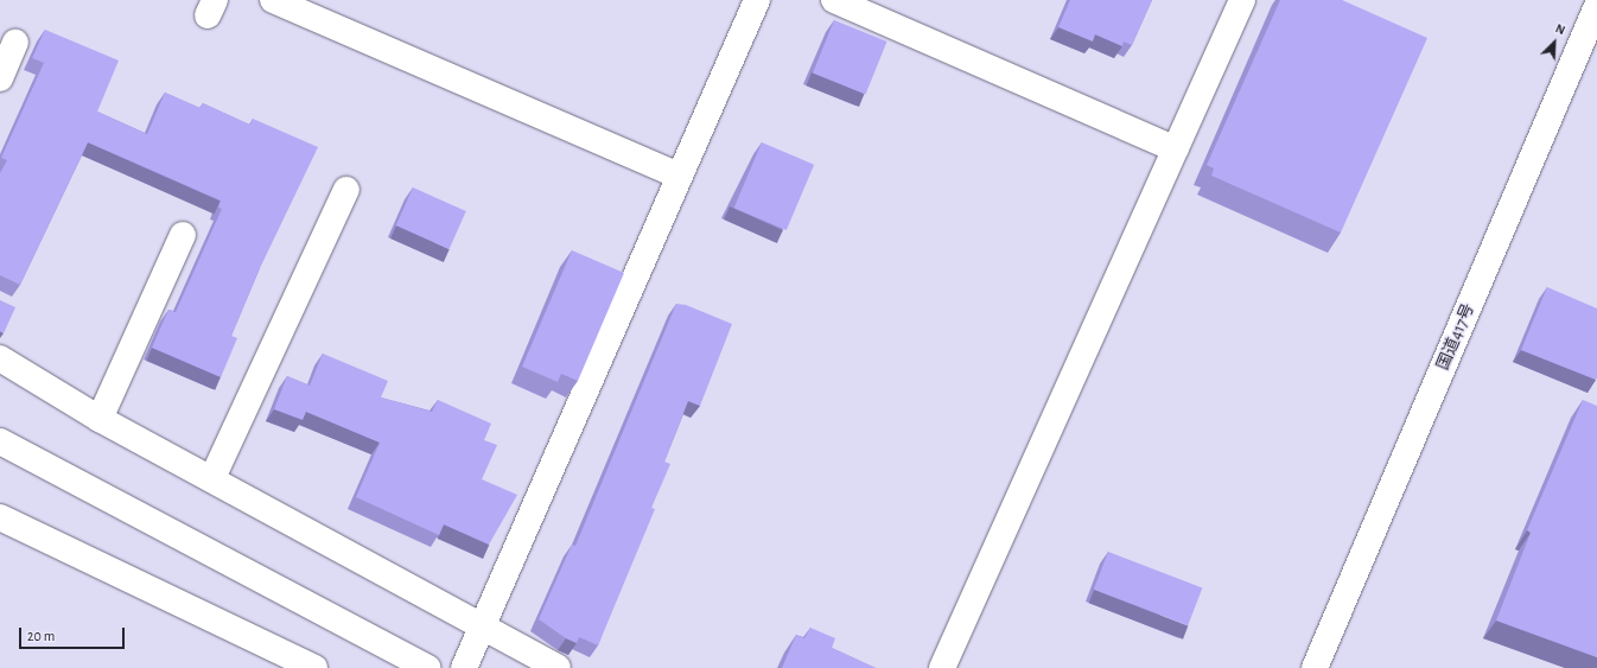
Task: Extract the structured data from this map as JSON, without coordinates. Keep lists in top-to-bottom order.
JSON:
{
  "streets": {
    "main road": ["国道417号"]
  },
  "scale_bar": "20 m",
  "north": "top right"
}
